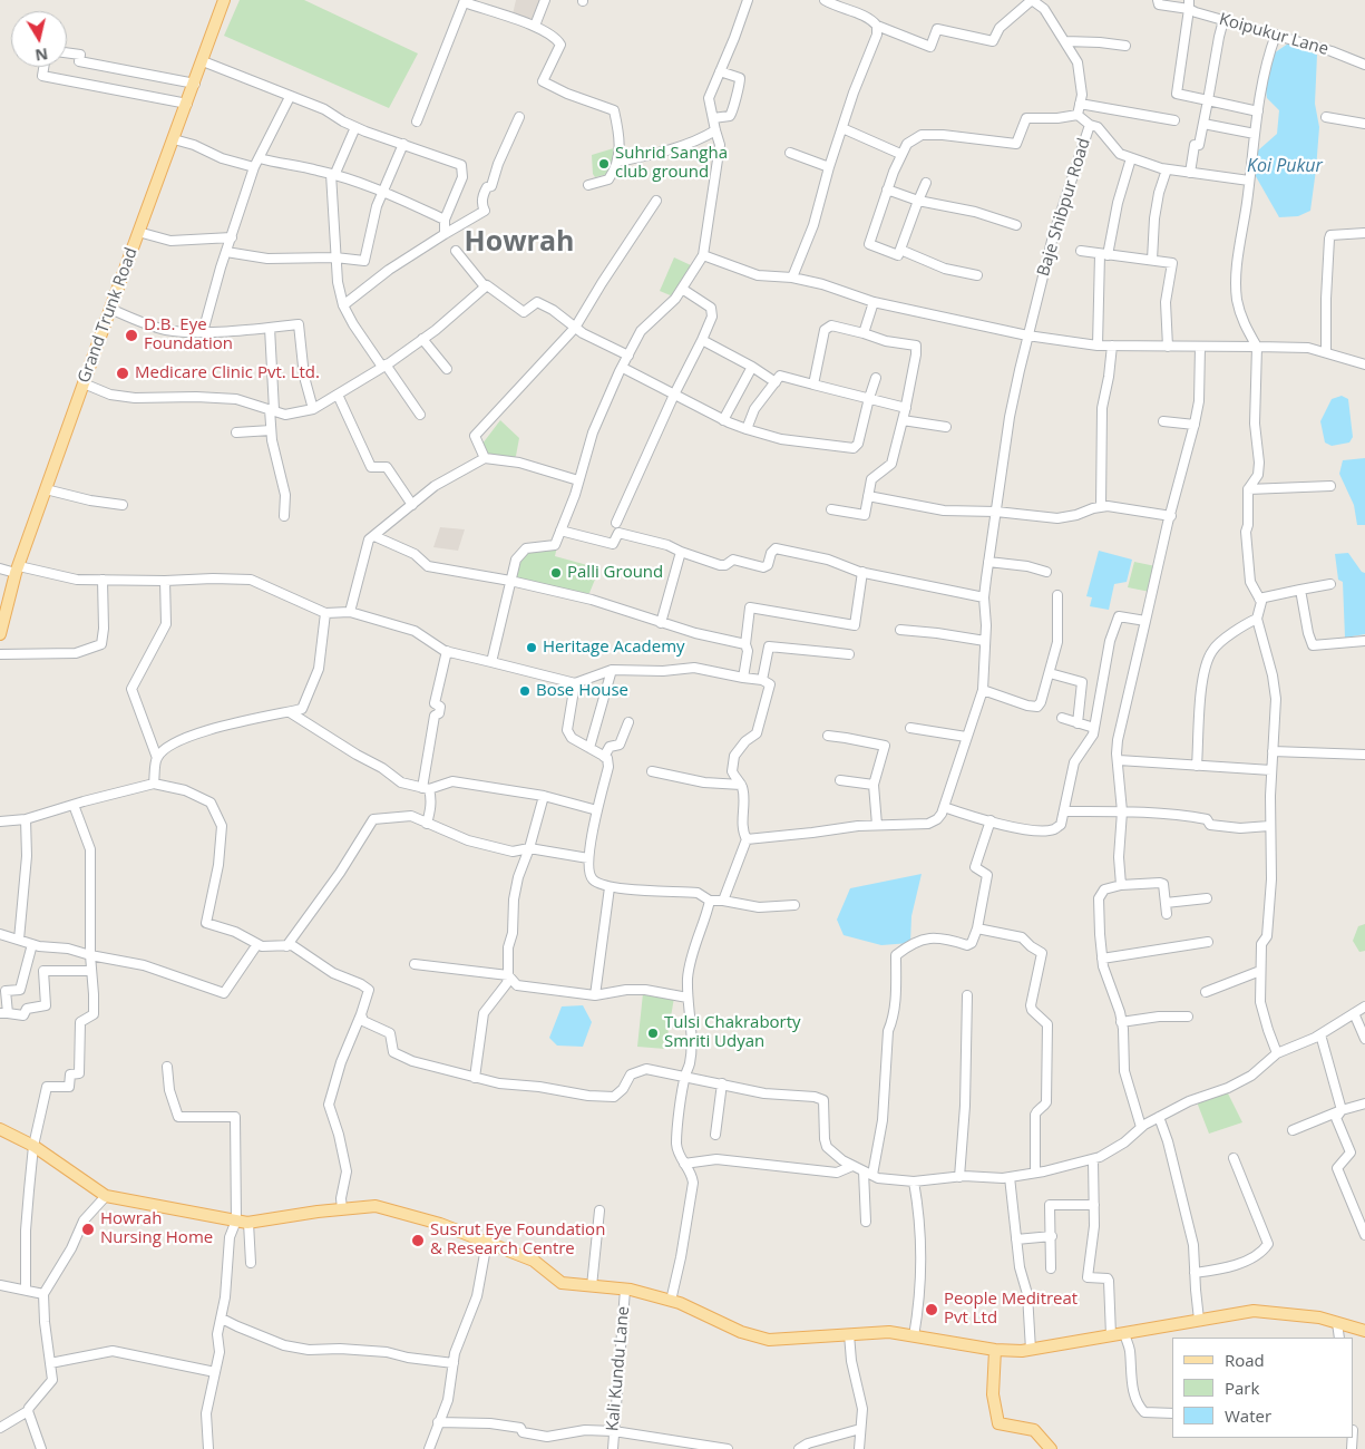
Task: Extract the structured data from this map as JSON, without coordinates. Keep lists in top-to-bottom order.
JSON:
{
  "streets": {
    "main road": ["Grand Trunk Road"],
    "street": ["Koipukur Lane", "Baje Shibpur Road", "Kali Kundu Lane"]
  },
  "districts": ["Howrah"],
  "water": ["Koi Pukur"],
  "places": [
    "Suhrid Sangha club ground",
    "D.B. Eye Foundation",
    "Medicare Clinic Pvt. Ltd.",
    "Palli Ground",
    "Heritage Academy",
    "Bose House",
    "Tulsi Chakraborty Smriti Udyan",
    "Howrah Nursing Home",
    "Susrut Eye Foundation & Research Centre",
    "People Meditreat Pvt Ltd"
  ],
  "legend": ["Road", "Park", "Water"],
  "north": "bottom"
}
